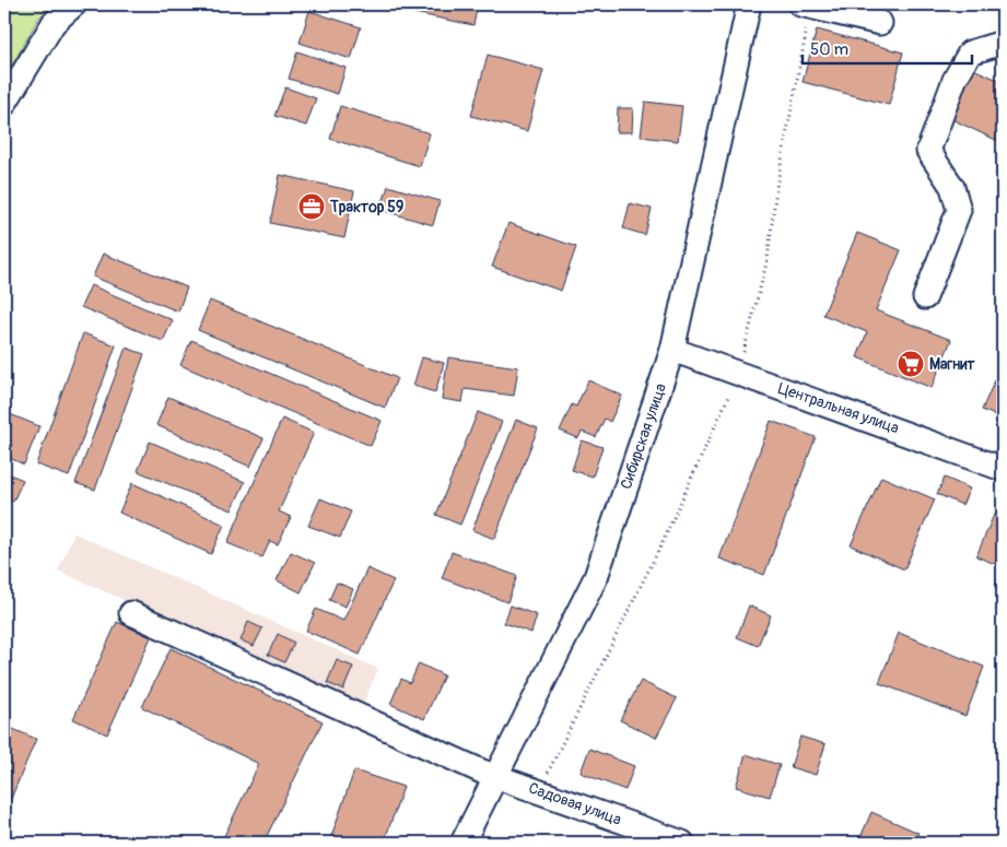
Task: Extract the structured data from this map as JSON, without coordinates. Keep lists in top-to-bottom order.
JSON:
{
  "streets": {
    "street": ["Центральная улица", "Сибирская улица", "Садовая улица"]
  },
  "crossings": [
    ["Центральная улица", "Сибирская улица"],
    ["Сибирская улица", "Садовая улица"]
  ],
  "places": {
    "office": ["Трактор 59"],
    "supermarket": ["Магнит"]
  },
  "scale_bar": "50 m"
}
